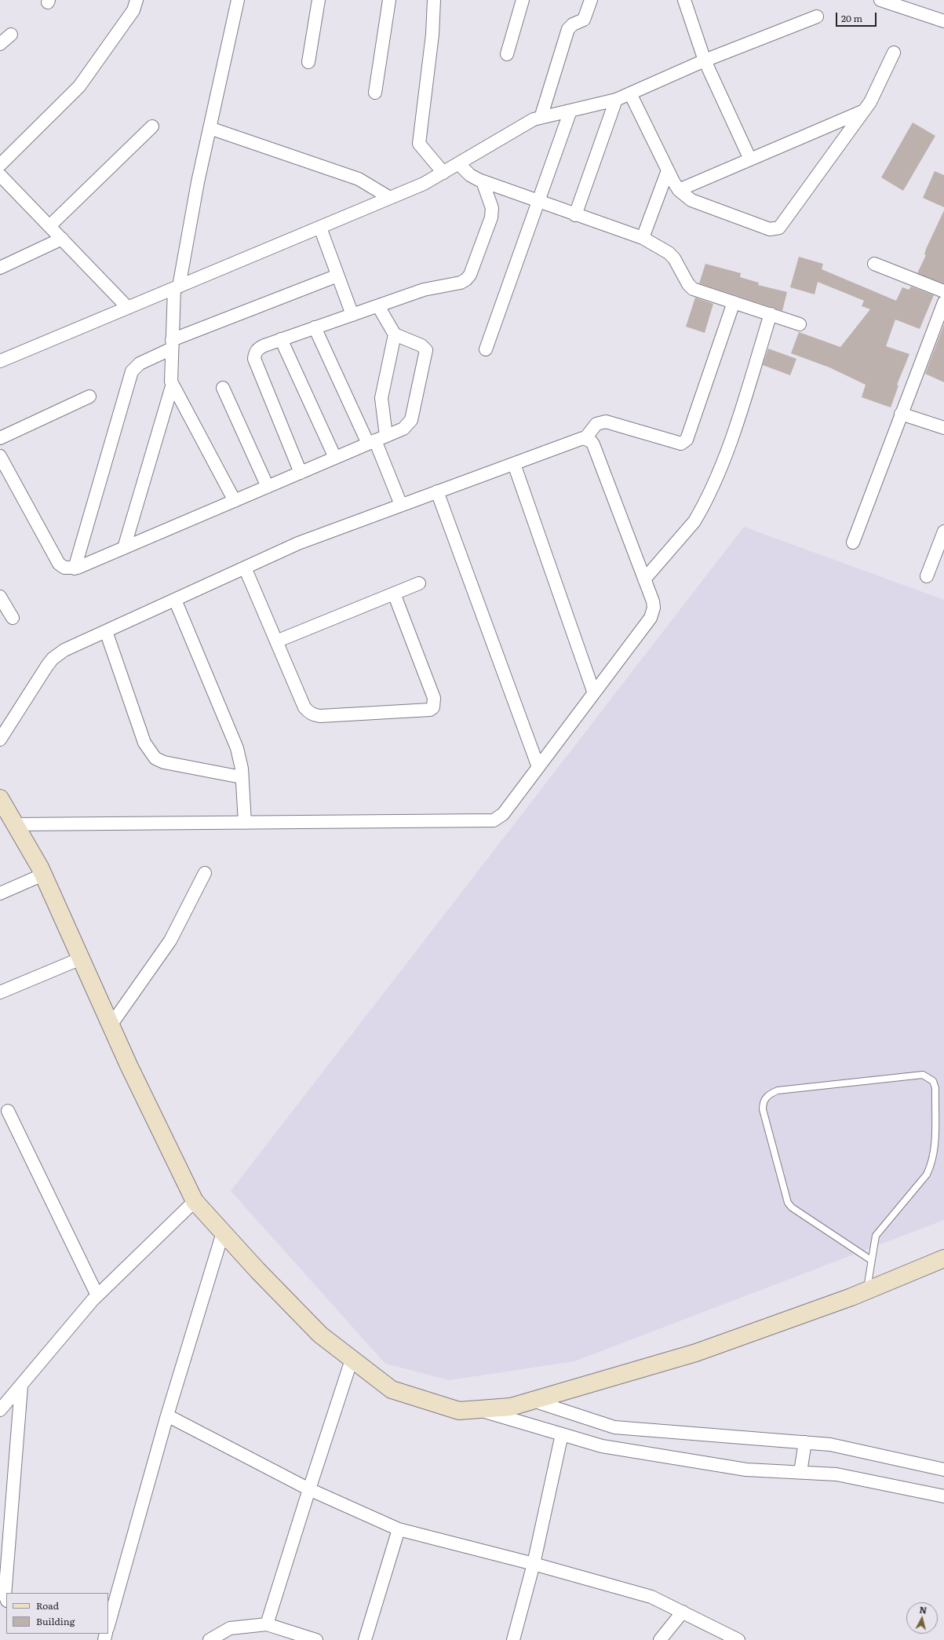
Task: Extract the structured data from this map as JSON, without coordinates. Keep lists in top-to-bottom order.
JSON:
{
  "legend": ["Road", "Building"],
  "scale_bar": "20 m",
  "north": "top"
}
